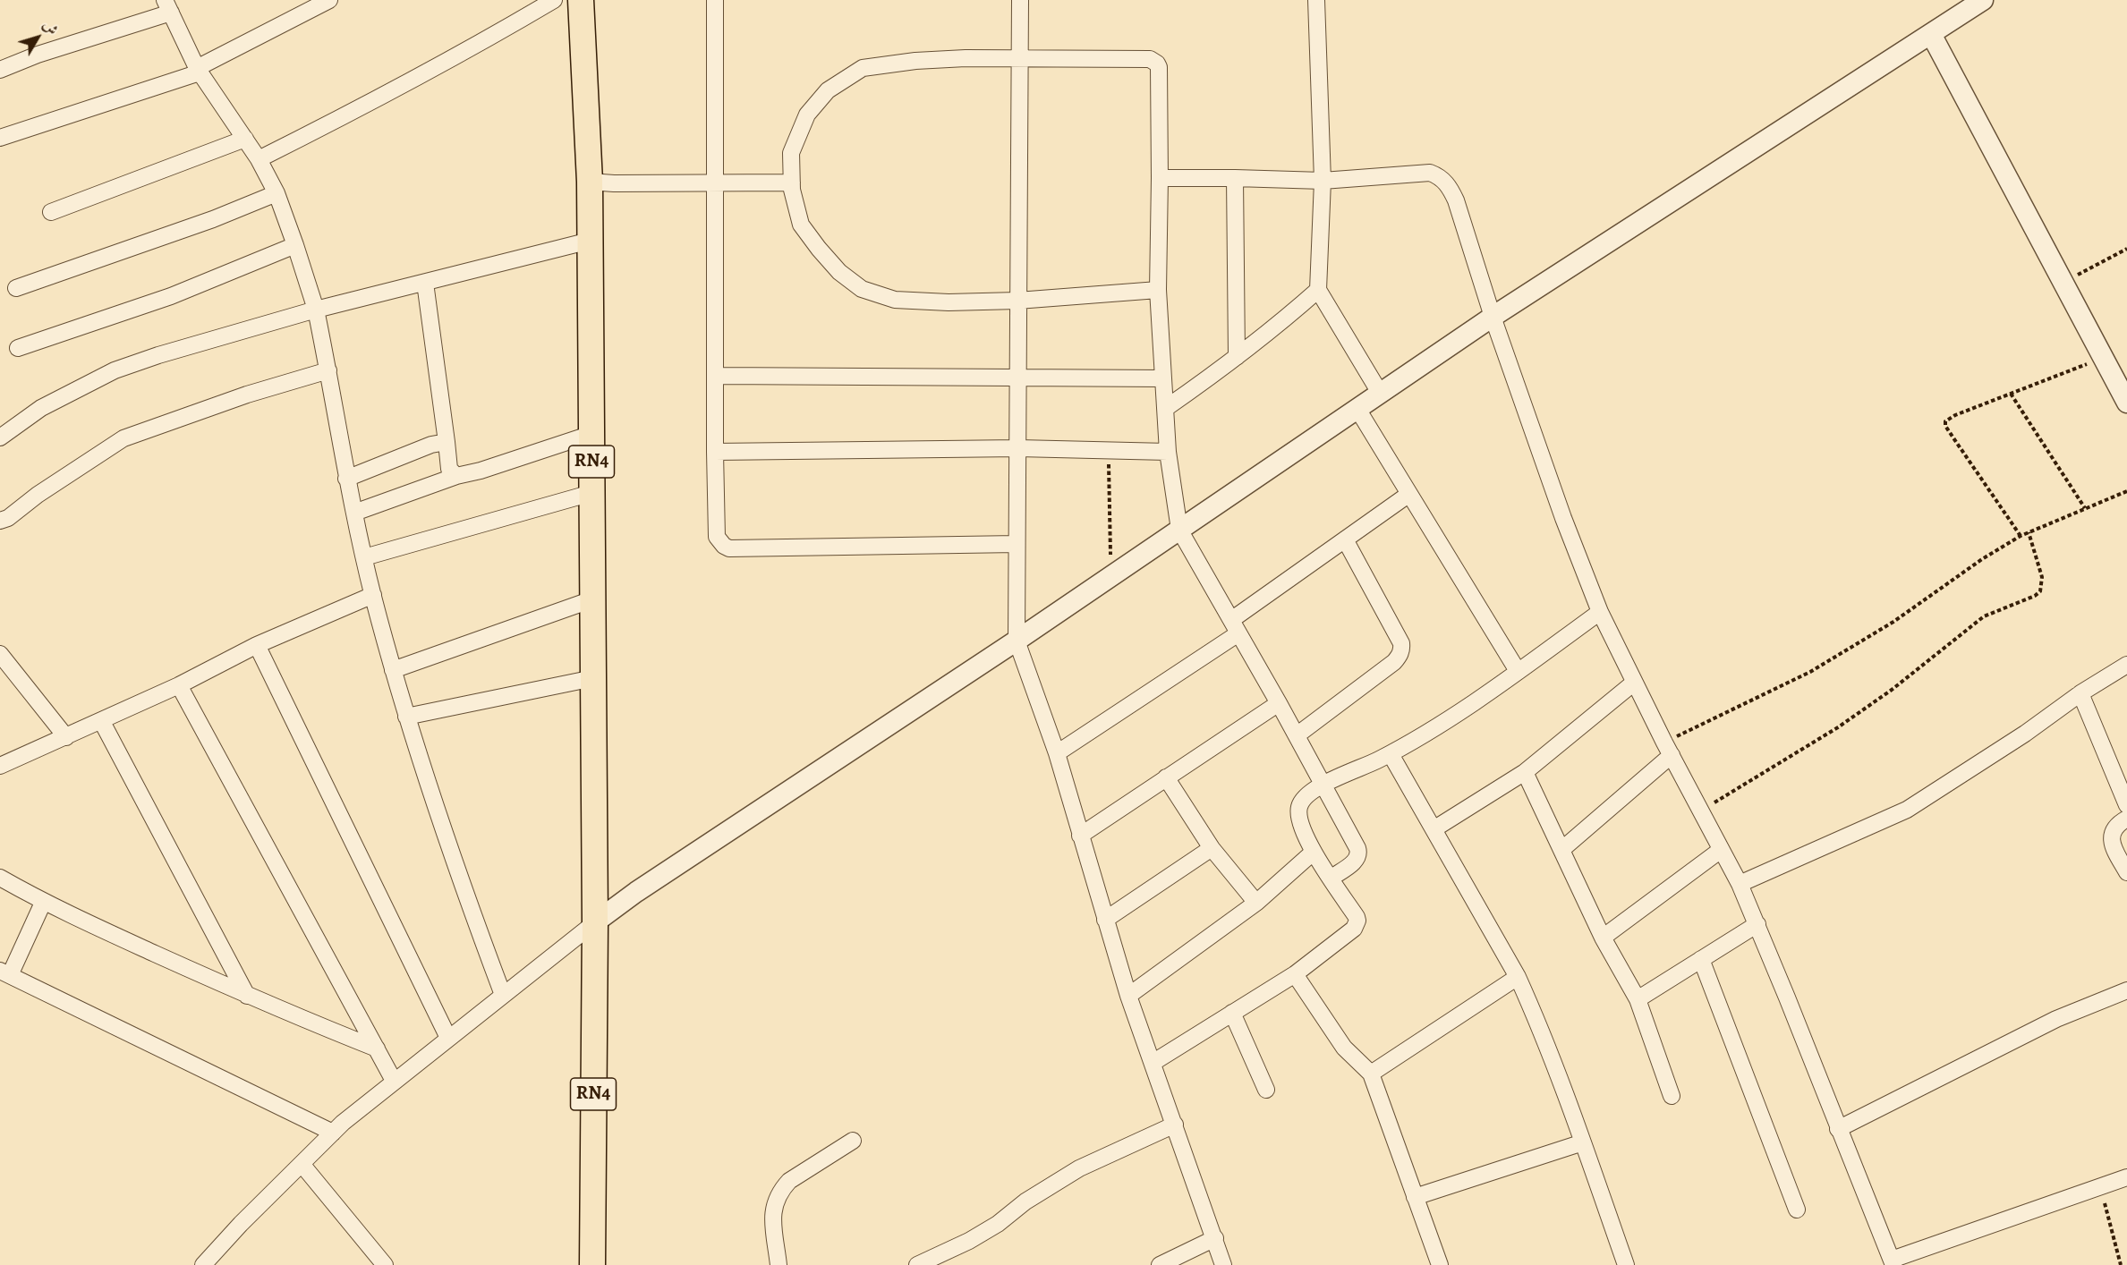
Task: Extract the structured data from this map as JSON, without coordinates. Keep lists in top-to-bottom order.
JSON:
{
  "streets": {
    "main road": ["RN4"]
  },
  "north": "top right"
}
